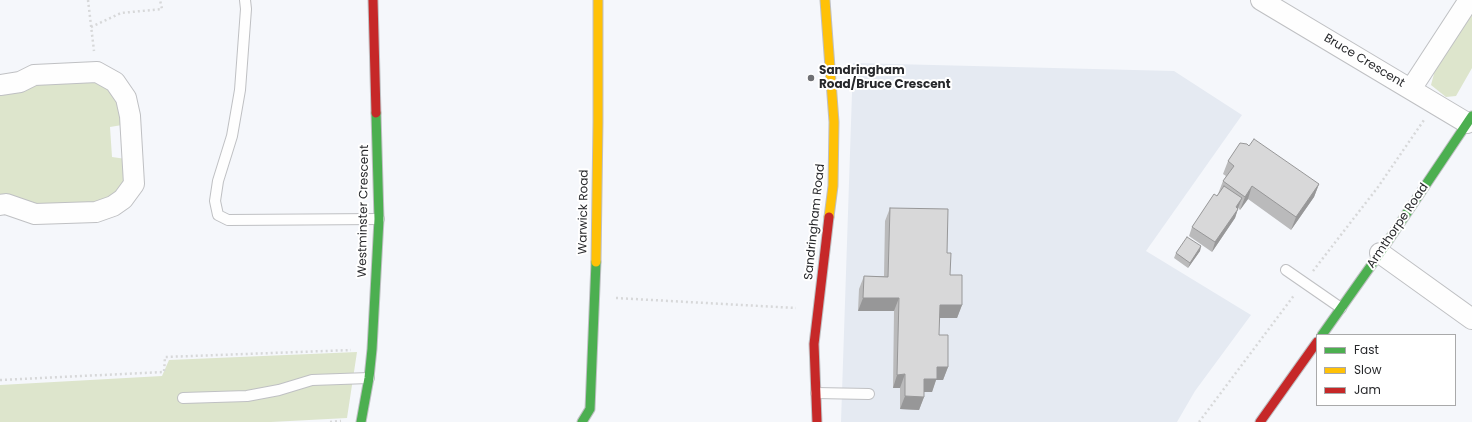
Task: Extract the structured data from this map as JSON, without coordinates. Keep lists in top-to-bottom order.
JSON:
{
  "streets": {
    "street": [
      "Bruce Crescent",
      "Westminster Crescent",
      "Warwick Road",
      "Sandringham Road",
      "Armthorpe Road"
    ]
  },
  "crossings": [
    ["Bruce Crescent", "Armthorpe Road"]
  ],
  "places": ["Sandringham Road/Bruce Crescent"],
  "legend": ["Fast", "Slow", "Jam"]
}
